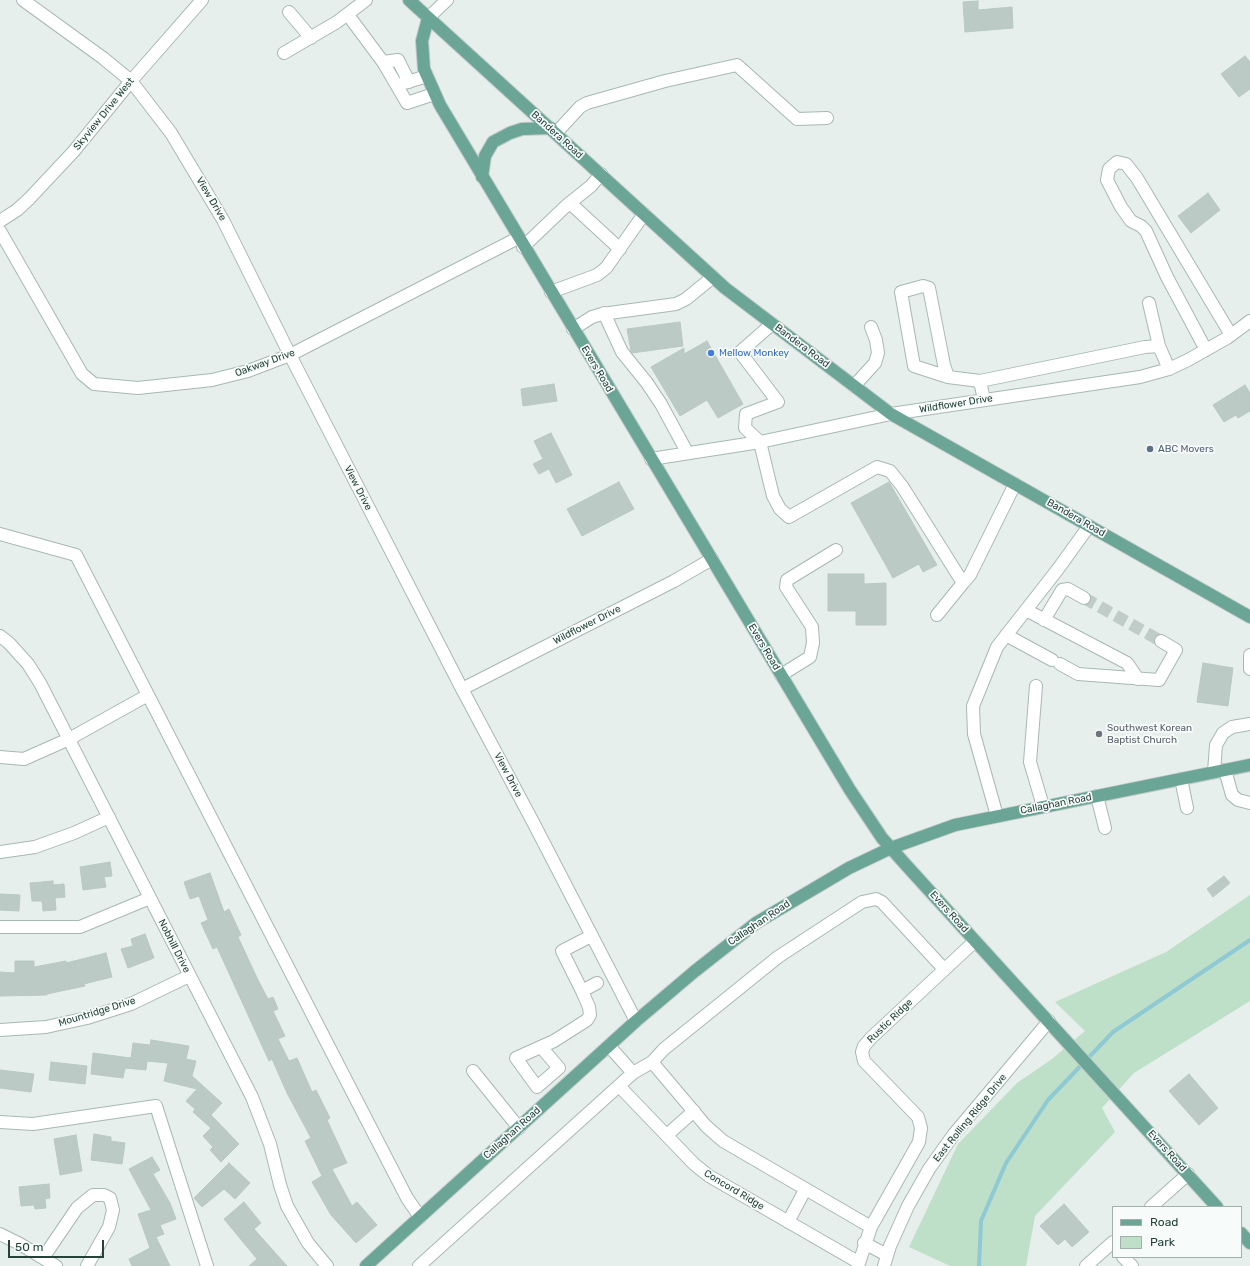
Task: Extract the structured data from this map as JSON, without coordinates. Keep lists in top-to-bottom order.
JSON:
{
  "streets": {
    "main road": ["Bandera Road", "Evers Road", "Callaghan Road"],
    "street": [
      "Skyview Drive West",
      "View Drive",
      "Oakway Drive",
      "Wildflower Drive",
      "Nobhill Drive",
      "Mountridge Drive",
      "Rustic Ridge",
      "East Rolling Ridge Drive",
      "Concord Ridge"
    ]
  },
  "crossings": [
    ["Skyview Drive West", "View Drive"],
    ["Bandera Road", "Oakway Drive"],
    ["Bandera Road", "Evers Road"],
    ["Bandera Road", "Wildflower Drive"],
    ["View Drive", "Oakway Drive"],
    ["View Drive", "Wildflower Drive"],
    ["View Drive", "Callaghan Road"],
    ["Oakway Drive", "Evers Road"],
    ["Evers Road", "Wildflower Drive"],
    ["Evers Road", "Callaghan Road"],
    ["Evers Road", "Rustic Ridge"],
    ["Evers Road", "East Rolling Ridge Drive"],
    ["Nobhill Drive", "Mountridge Drive"]
  ],
  "places": ["Mellow Monkey", "ABC Movers", "Southwest Korean Baptist Church"],
  "legend": ["Road", "Park"],
  "scale_bar": "50 m"
}
